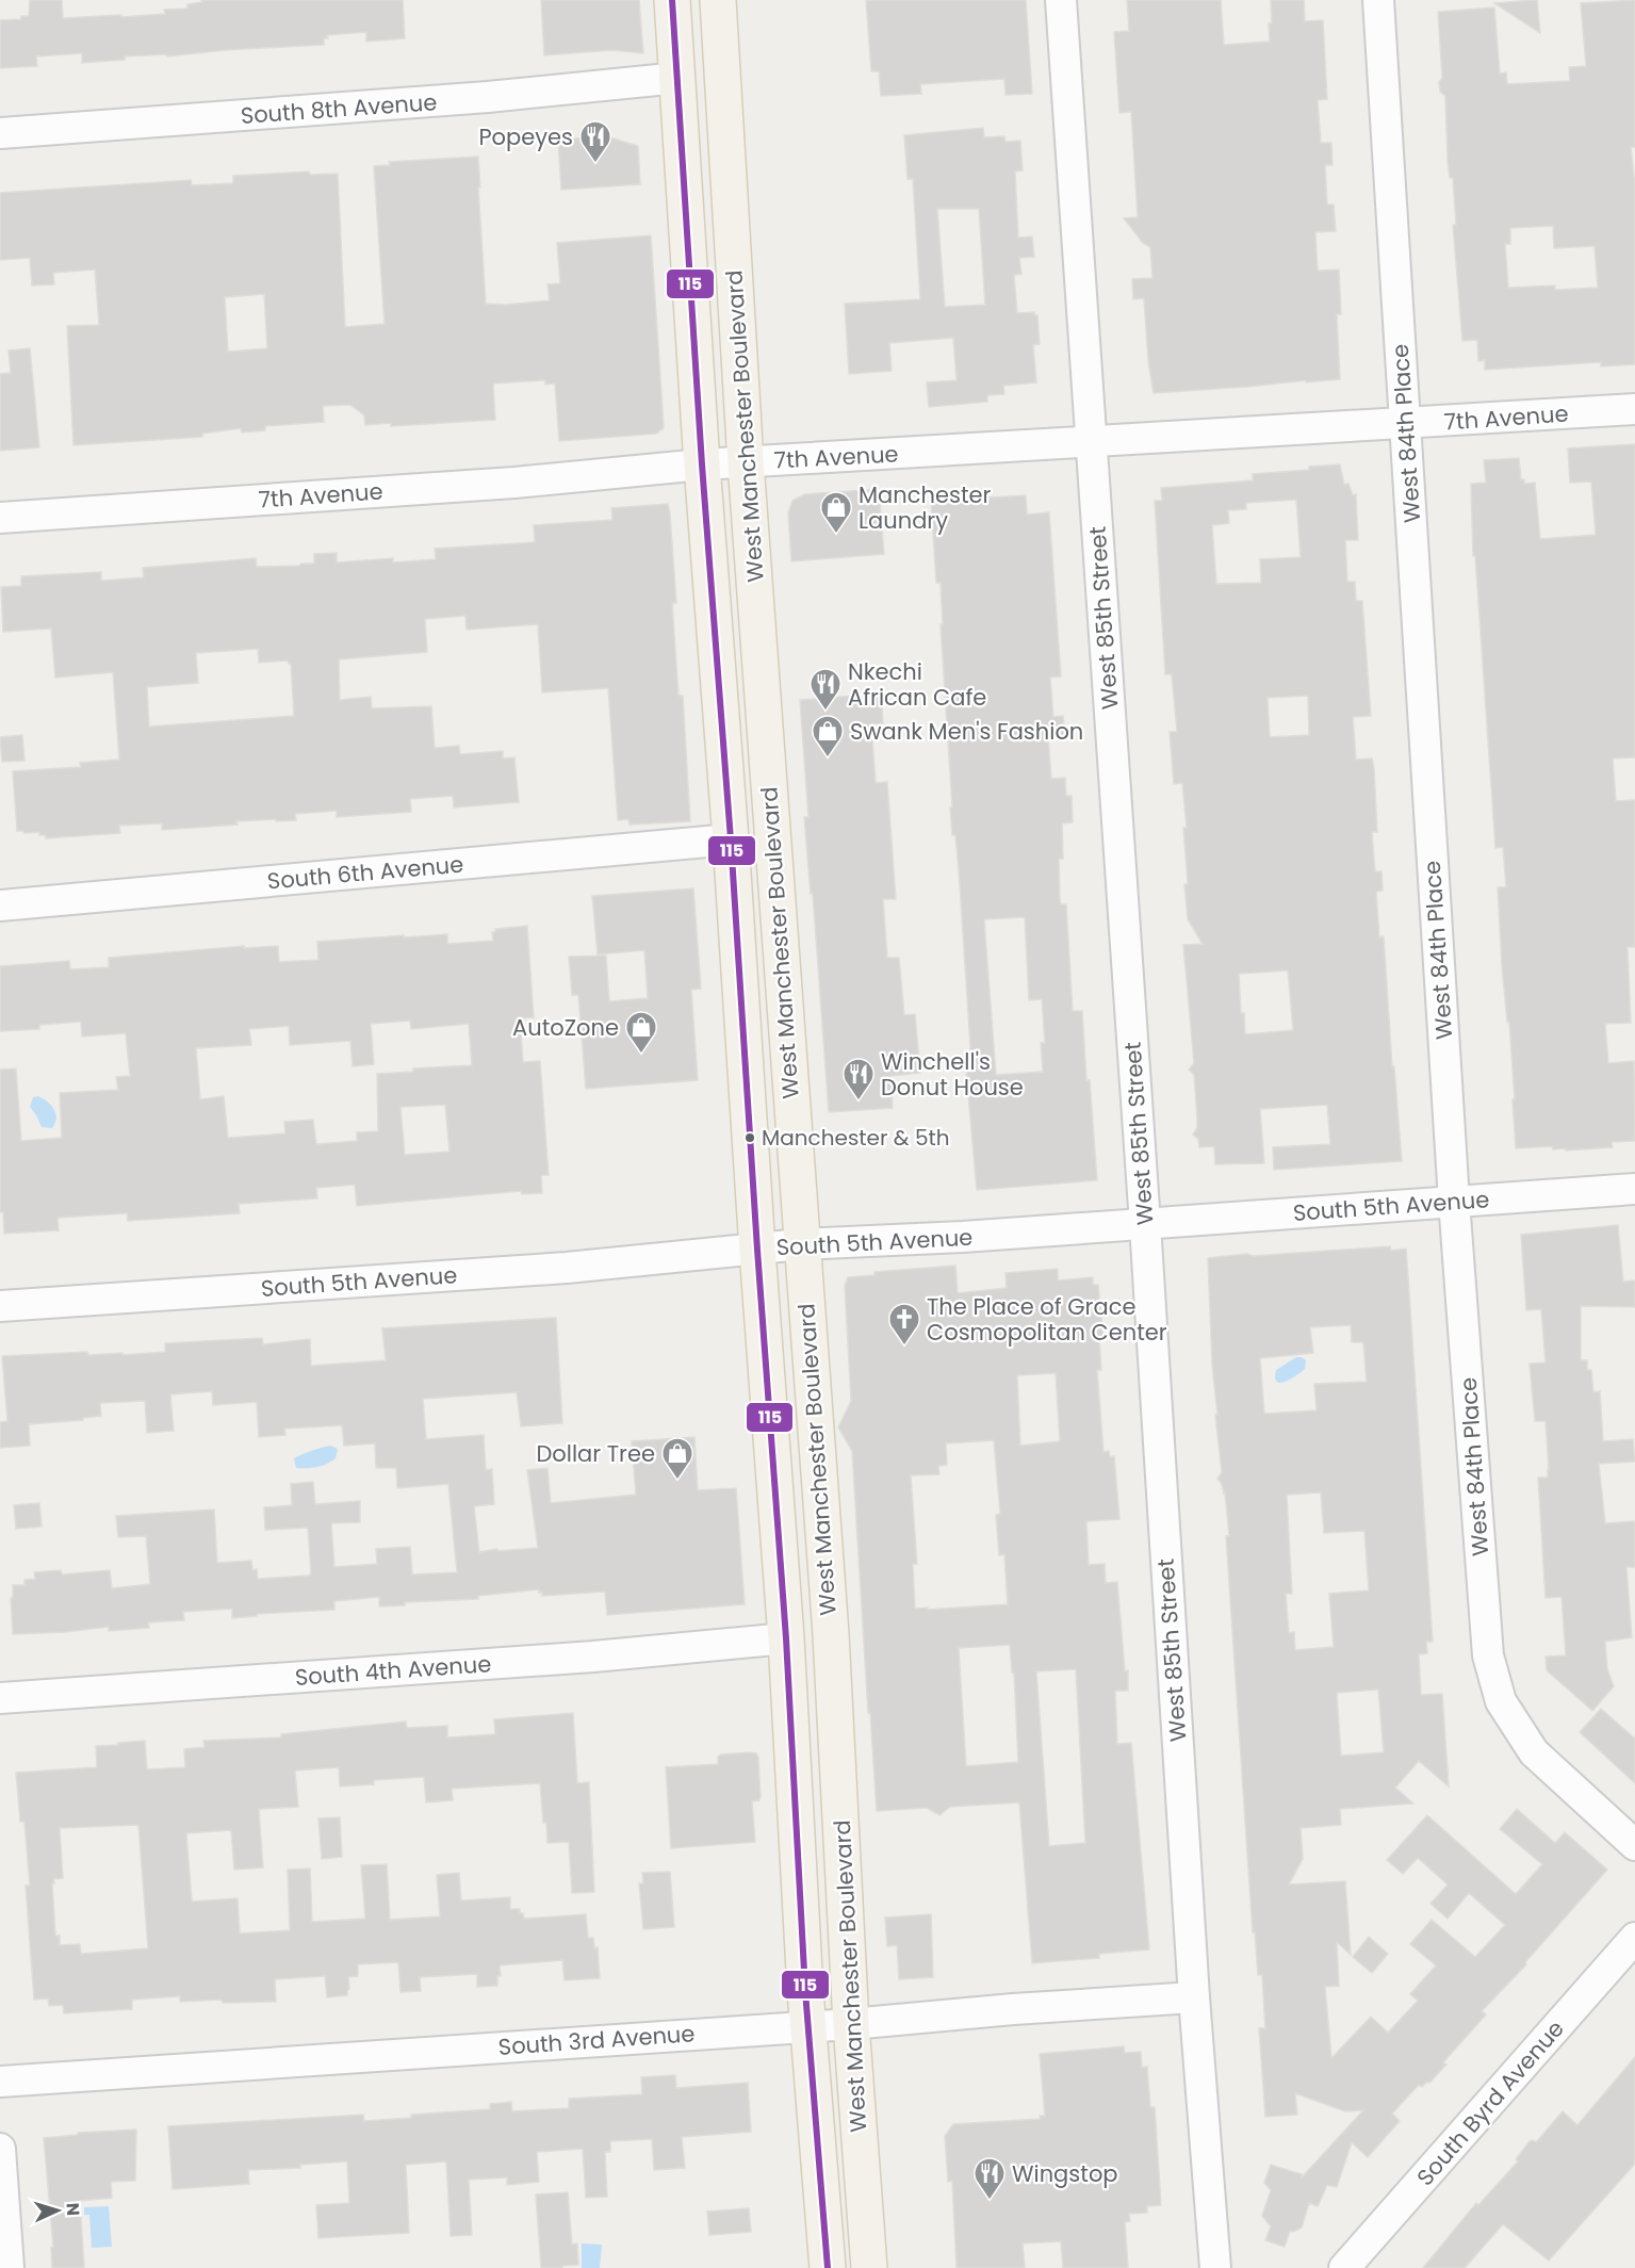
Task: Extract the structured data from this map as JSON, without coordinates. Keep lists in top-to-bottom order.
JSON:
{
  "streets": {
    "main road": ["West Manchester Boulevard"],
    "street": [
      "South 8th Avenue",
      "7th Avenue",
      "West 84th Place",
      "West 85th Street",
      "South 6th Avenue",
      "South 5th Avenue",
      "South 4th Avenue",
      "South 3rd Avenue",
      "South Byrd Avenue"
    ]
  },
  "crossings": [
    ["South 8th Avenue", "West Manchester Boulevard"],
    ["7th Avenue", "West Manchester Boulevard"],
    ["7th Avenue", "West 84th Place"],
    ["7th Avenue", "West 85th Street"],
    ["West Manchester Boulevard", "South 6th Avenue"],
    ["West Manchester Boulevard", "South 5th Avenue"],
    ["West Manchester Boulevard", "South 4th Avenue"],
    ["West Manchester Boulevard", "South 3rd Avenue"],
    ["West 84th Place", "South 5th Avenue"],
    ["West 85th Street", "South 5th Avenue"],
    ["West 85th Street", "South 3rd Avenue"]
  ],
  "places": {
    "restaurant": [
      "Popeyes",
      "Nkechi African Cafe",
      "Winchell's Donut House",
      "Wingstop"
    ],
    "shop": [
      "Manchester Laundry",
      "Swank Men's Fashion",
      "AutoZone",
      "Dollar Tree"
    ],
    "other": ["Manchester & 5th"],
    "church": ["The Place of Grace Cosmopolitan Center"]
  },
  "lines": ["transit line 115"],
  "north": "right"
}
